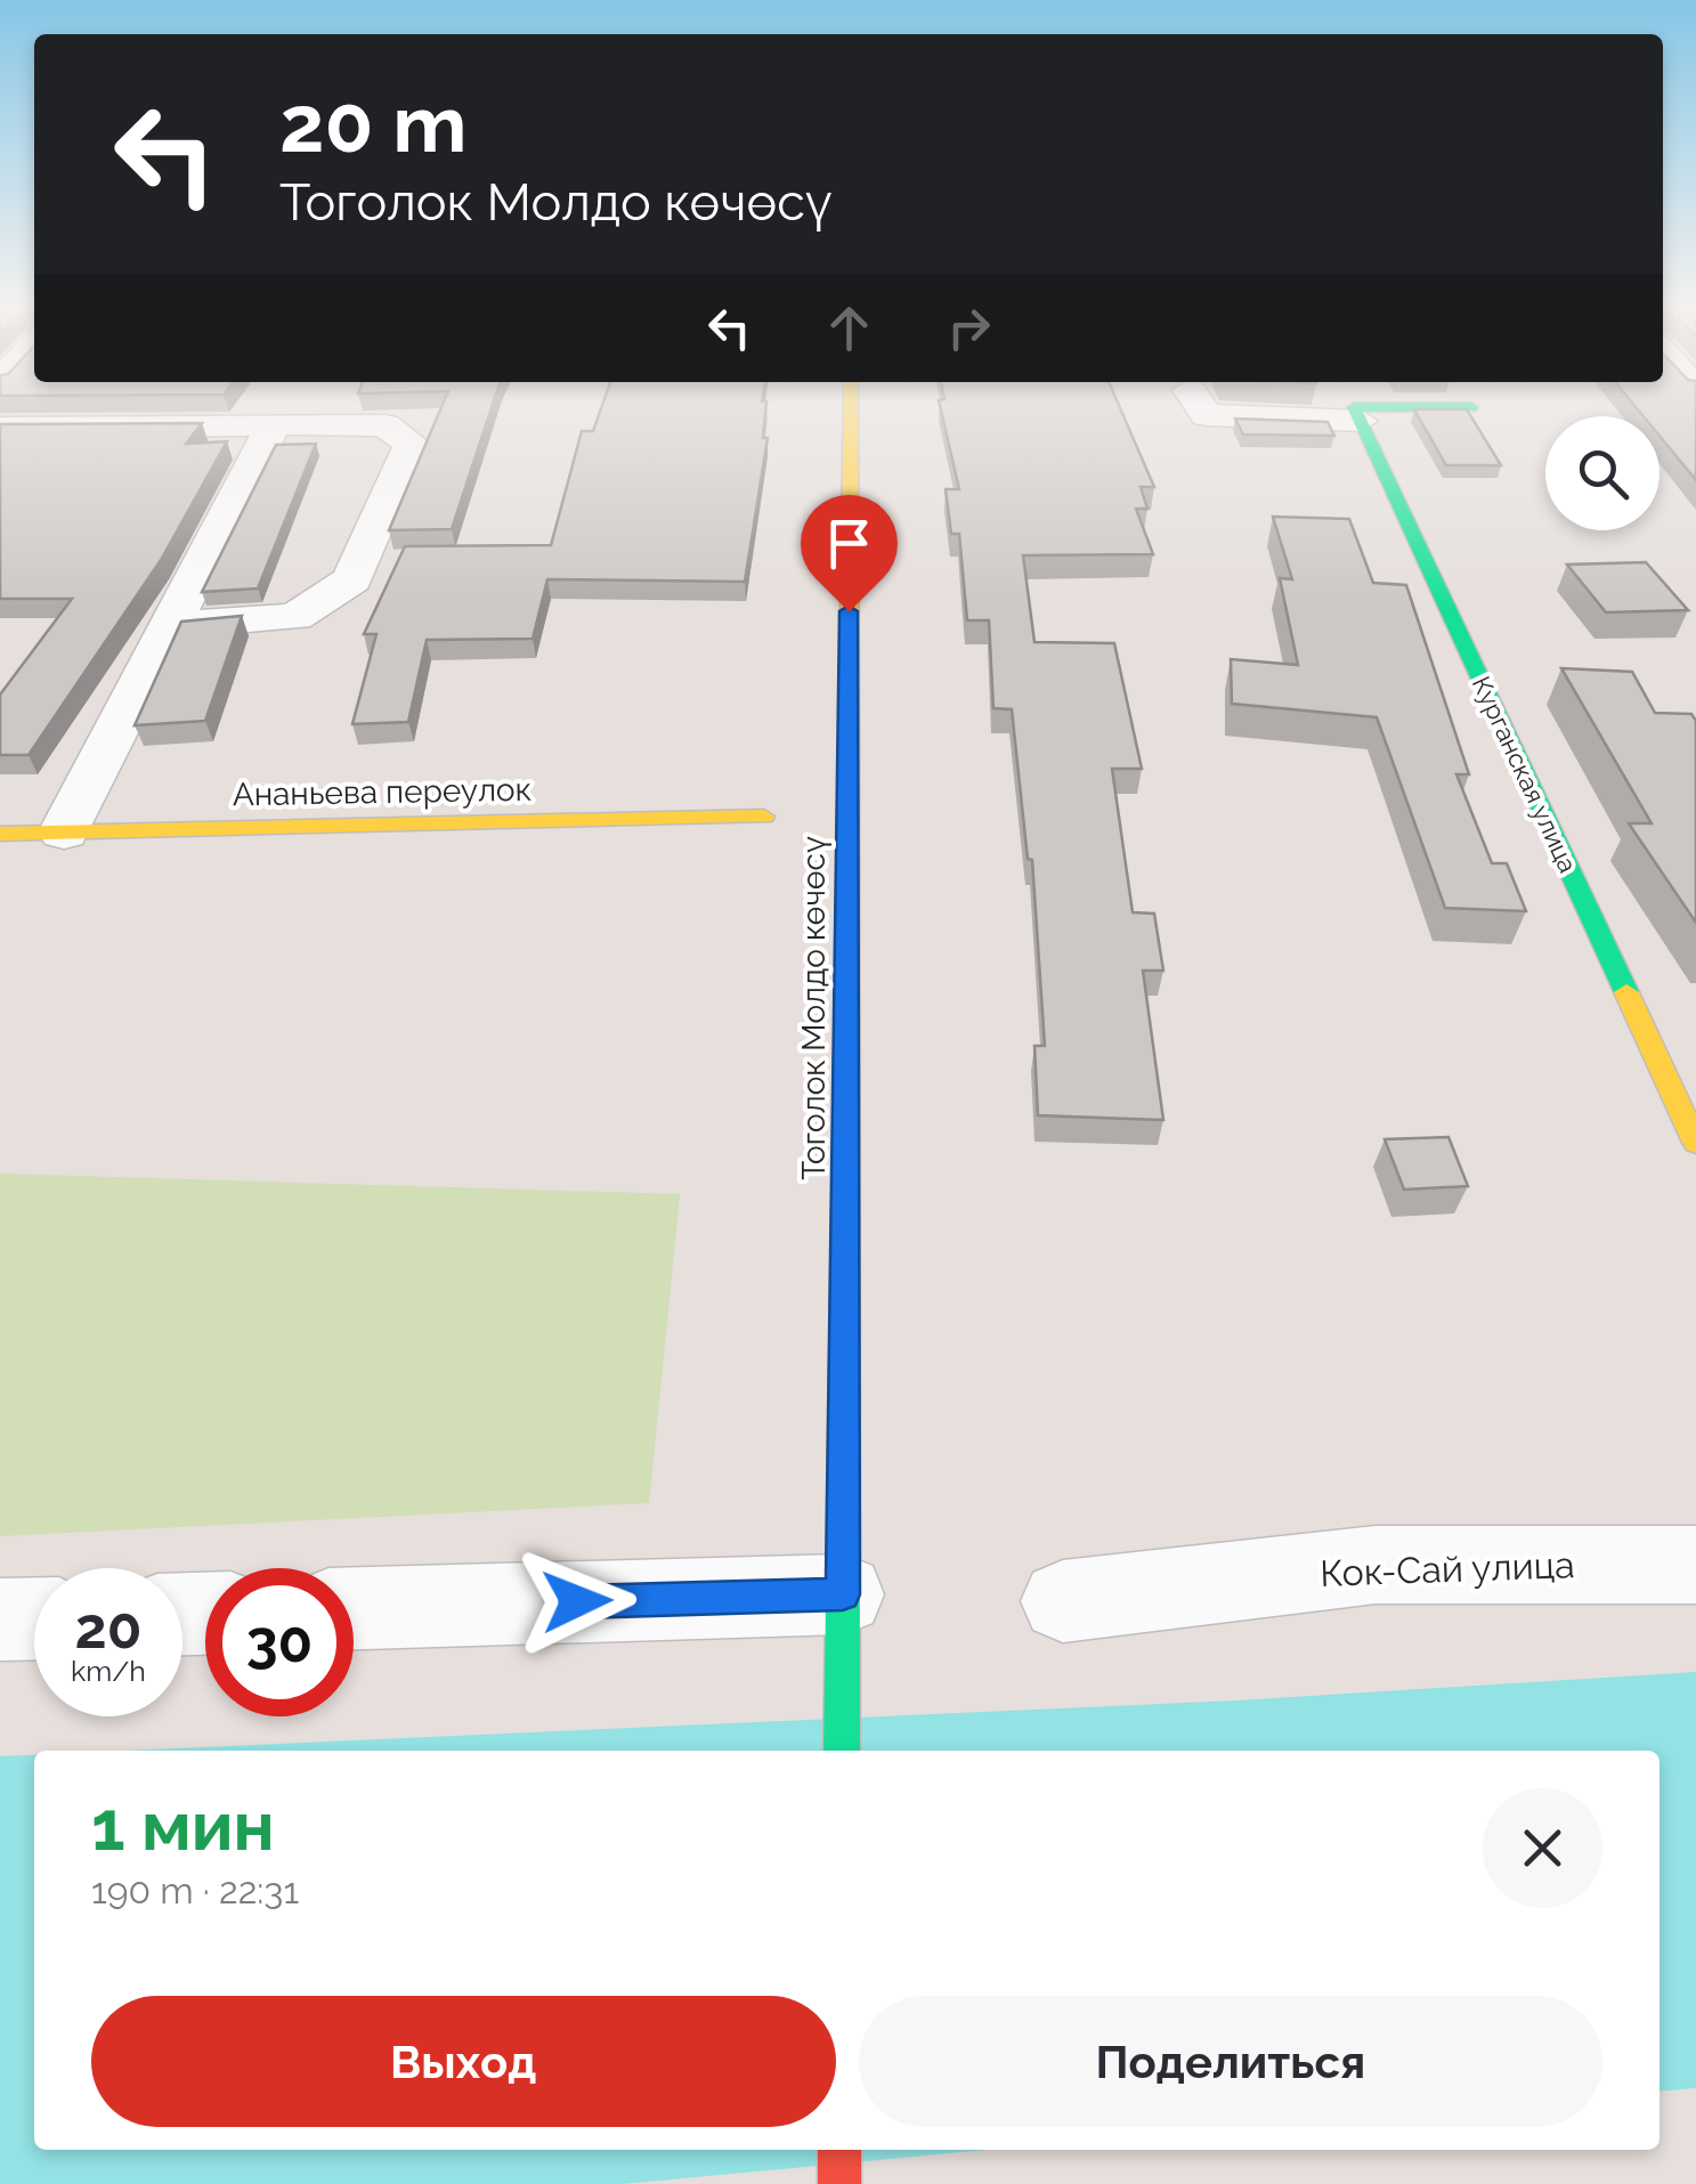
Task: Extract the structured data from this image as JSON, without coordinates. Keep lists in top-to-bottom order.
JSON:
{
  "streets": {
    "street": [
      "Курганская улица",
      "Ананьева переулок",
      "Тоголок Молдо көчөсү",
      "Кок-Сай улица"
    ]
  },
  "page": {
    "turn": ["20 m", "Тоголок Молдо көчөсү"],
    "speed": "20 km/h",
    "limit": "30",
    "heading": ["1 мин", "190 m · 22:31"],
    "buttons": ["Выход", "Поделиться"]
  }
}
